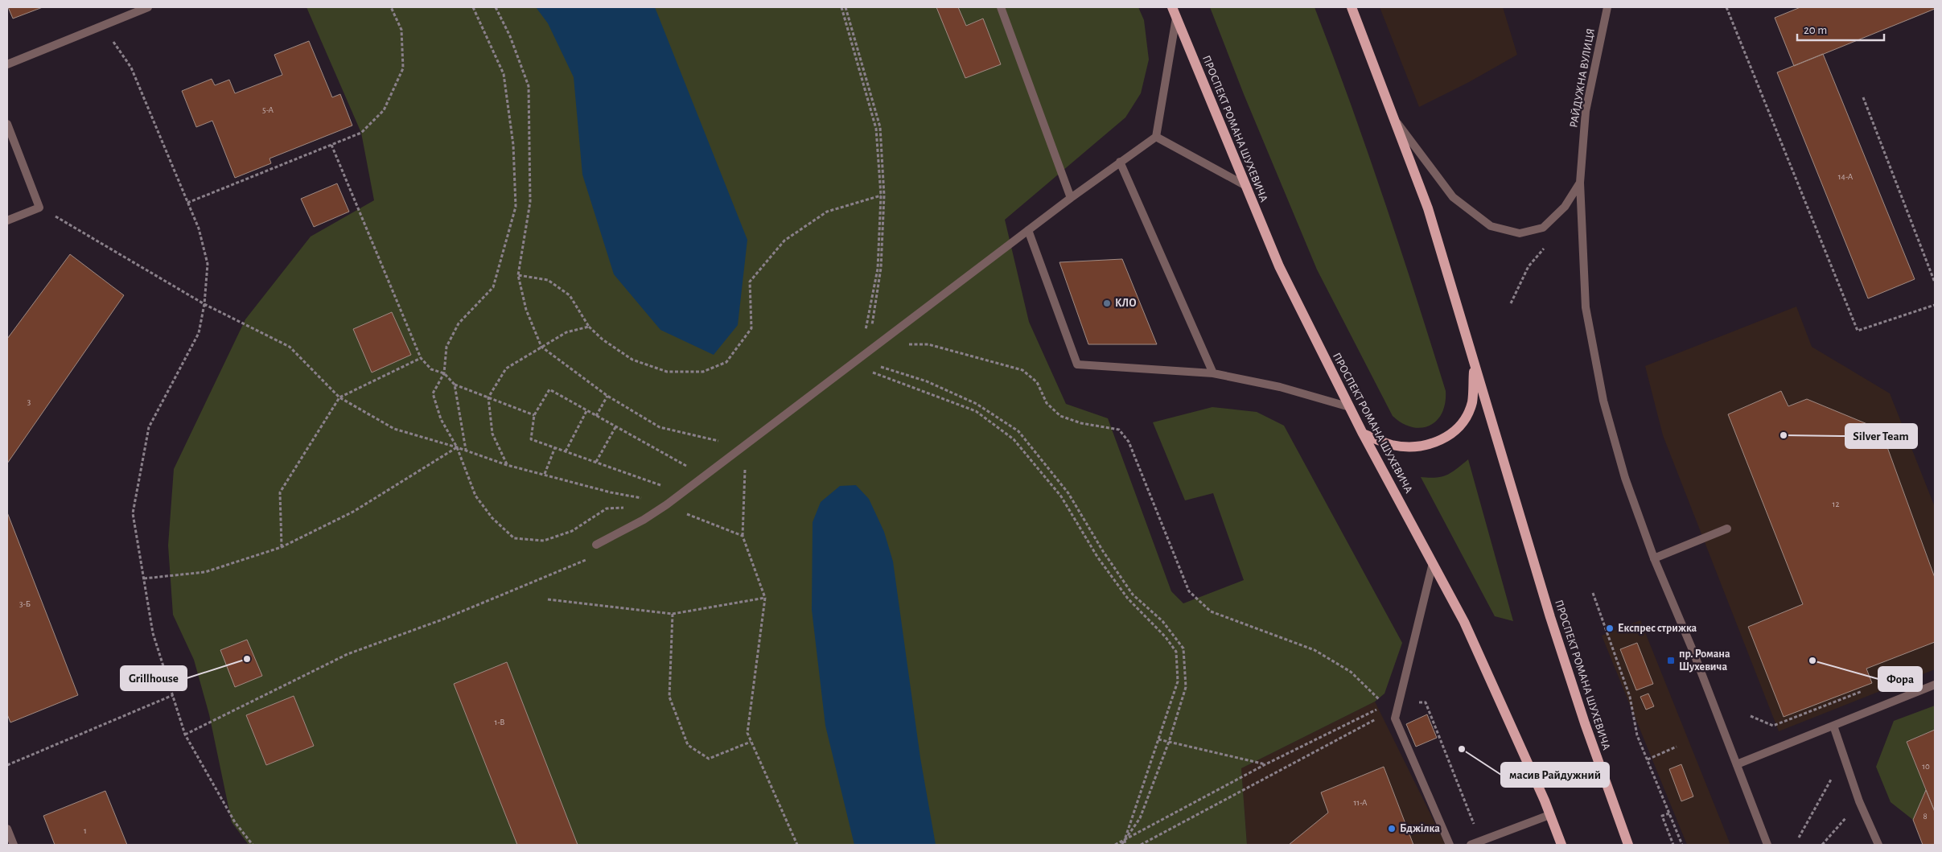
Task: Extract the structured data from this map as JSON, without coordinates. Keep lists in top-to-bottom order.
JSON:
{
  "streets": {
    "main road": ["ПРОСПЕКТ РОМАНА ШУХЕВИЧА"],
    "street": ["РАЙДУЖНА ВУЛИЦЯ"]
  },
  "crossings": [
    ["РАЙДУЖНА ВУЛИЦЯ", "ПРОСПЕКТ РОМАНА ШУХЕВИЧА"]
  ],
  "places": {
    "other": [
      "КЛО",
      "Silver Team",
      "Експрес стрижка",
      "Grillhouse",
      "Фора",
      "масив Райдужний",
      "Бджілка"
    ],
    "transit": ["пр. Романа Шухевича"]
  },
  "house_numbers": [
    "5-А",
    "14-А",
    "3",
    "12",
    "3-Б",
    "1-В",
    "10",
    "11-А",
    "8",
    "1"
  ],
  "scale_bar": "20 m"
}
